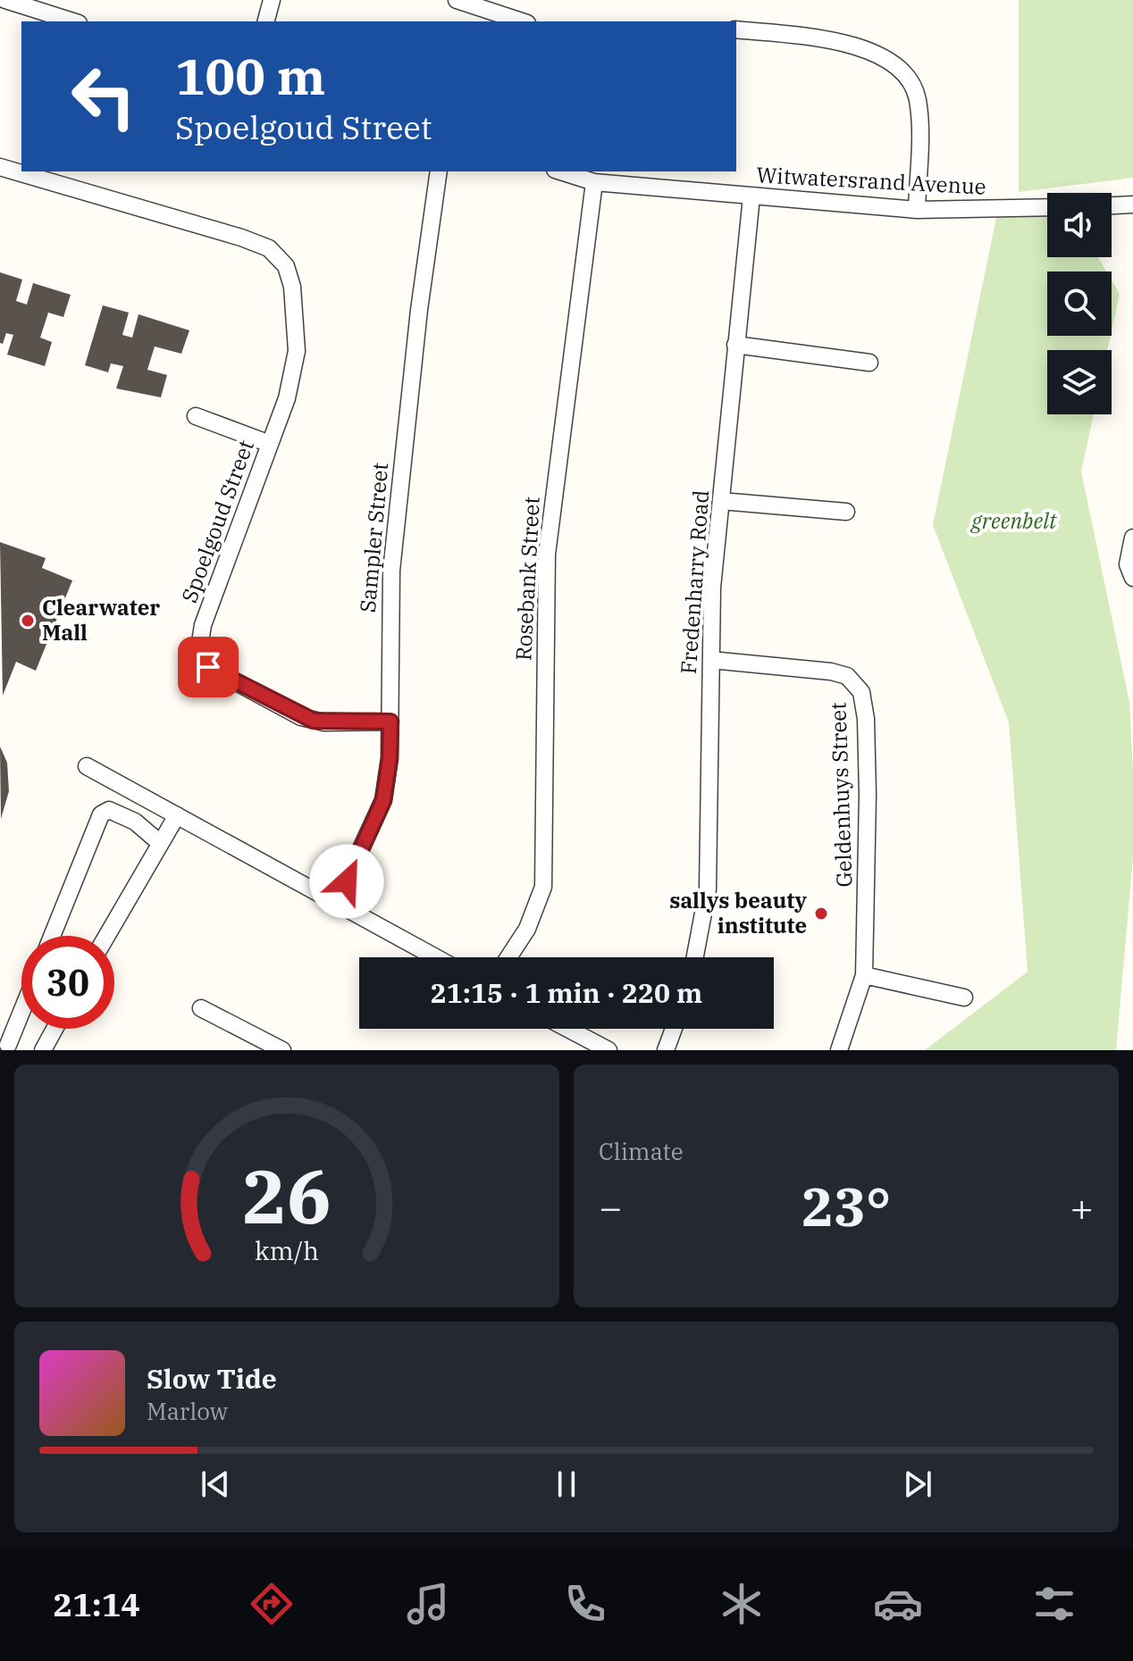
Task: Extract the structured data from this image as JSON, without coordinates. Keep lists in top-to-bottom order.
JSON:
{
  "streets": {
    "street": [
      "Witwatersrand Avenue",
      "Spoelgoud Street",
      "Sampler Street",
      "Rosebank Street",
      "Fredenharry Road",
      "Geldenhuys Street"
    ]
  },
  "crossings": [
    ["Witwatersrand Avenue", "Rosebank Street"],
    ["Witwatersrand Avenue", "Fredenharry Road"],
    ["Spoelgoud Street", "Sampler Street"],
    ["Fredenharry Road", "Geldenhuys Street"]
  ],
  "parks": ["greenbelt"],
  "places": ["Clearwater Mall", "sallys beauty institute"],
  "page": {
    "turn": ["100 m", "Spoelgoud Street"],
    "limit": "30",
    "trip": "21:15 · 1 min · 220 m",
    "tile": "Climate",
    "heat": ["−", "23°", "+"],
    "song": ["Slow Tide", "Marlow"],
    "tabs": "21:14",
    "gauge": ["26", "km/h"]
  }
}
